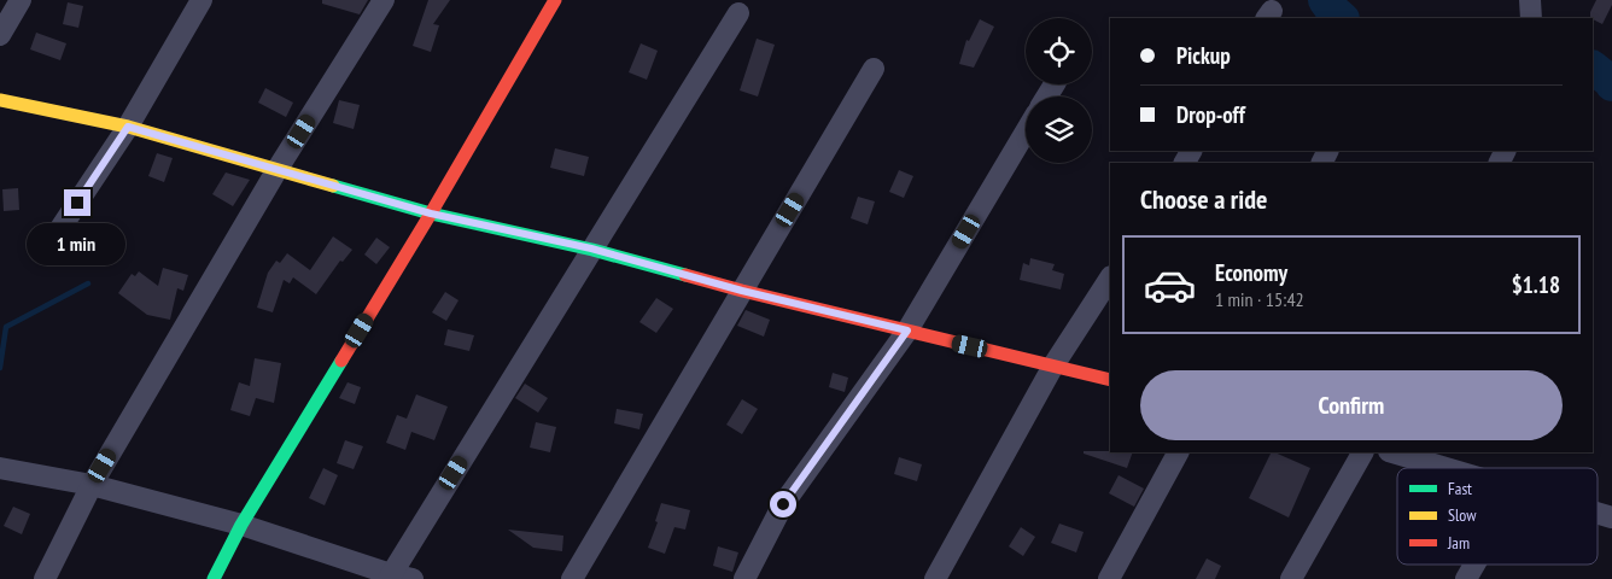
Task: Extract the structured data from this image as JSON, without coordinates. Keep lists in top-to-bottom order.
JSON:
{
  "legend": ["Fast", "Slow", "Jam"],
  "page": {
    "banner": ["Pickup", "Drop-off"],
    "heading": "Choose a ride",
    "bubble": "1 min",
    "list": [
      {
        "name": "Economy",
        "note": "1 min · 15:42",
        "value": "$1.18"
      }
    ],
    "buttons": "Confirm"
  }
}
